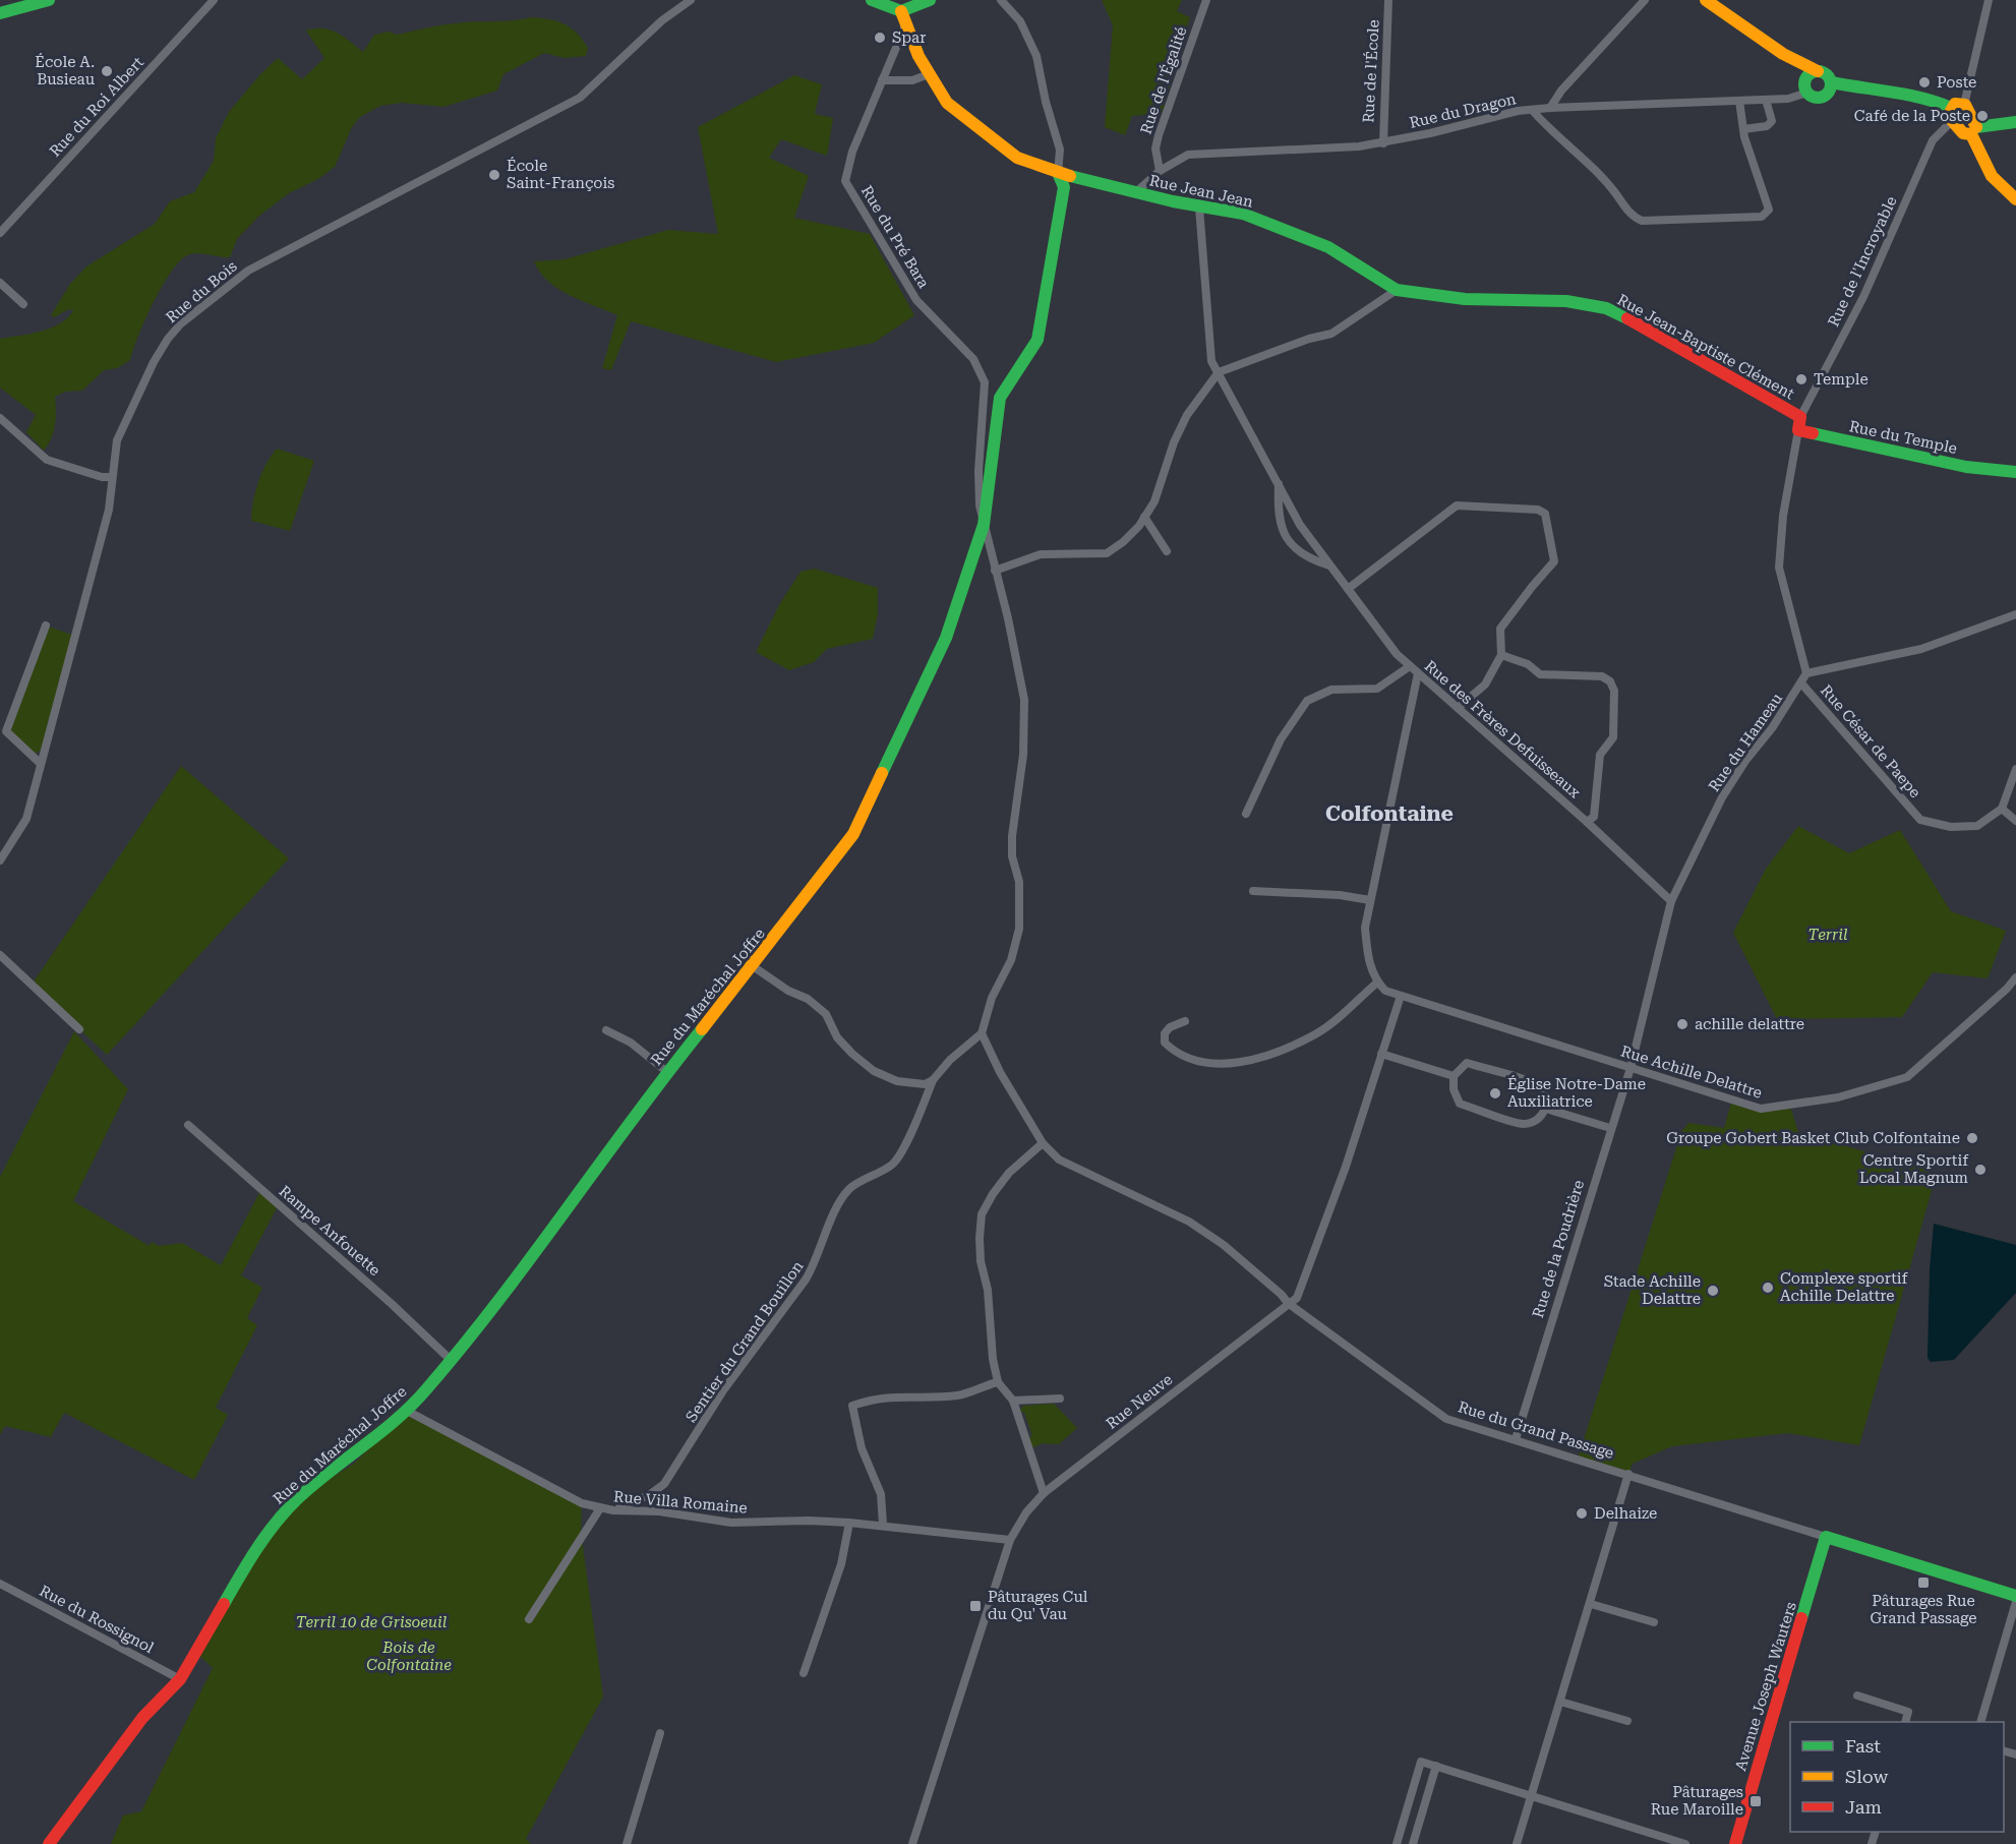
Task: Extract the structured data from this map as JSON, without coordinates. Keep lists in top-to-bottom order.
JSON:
{
  "streets": {
    "street": [
      "Rue de l'École",
      "Rue de l'Égalité",
      "Rue du Roi Albert",
      "Rue du Dragon",
      "Rue Jean Jean",
      "Rue du Pré Bara",
      "Rue de l'Incroyable",
      "Rue du Bois",
      "Rue Jean-Baptiste Clément",
      "Rue du Temple",
      "Rue des Frères Defuisseaux",
      "Rue César de Paepe",
      "Rue du Hameau",
      "Rue du Maréchal Joffre",
      "Rue Achille Delattre",
      "Rampe Anfouette",
      "Rue de la Poudrière",
      "Sentier du Grand Bouillon",
      "Rue Neuve",
      "Rue du Grand Passage",
      "Rue Villa Romaine",
      "Rue du Rossignol",
      "Avenue Joseph Wauters"
    ]
  },
  "crossings": [
    ["Rue de l'École", "Rue du Dragon"],
    ["Rue de l'Égalité", "Rue du Dragon"],
    ["Rue du Dragon", "Rue Jean Jean"],
    ["Rue Jean Jean", "Rue du Pré Bara"],
    ["Rue Jean Jean", "Rue Jean-Baptiste Clément"],
    ["Rue Jean Jean", "Rue des Frères Defuisseaux"],
    ["Rue Jean Jean", "Rue du Maréchal Joffre"],
    ["Rue du Pré Bara", "Rue du Maréchal Joffre"],
    ["Rue du Pré Bara", "Rue du Grand Passage"],
    ["Rue de l'Incroyable", "Rue Jean-Baptiste Clément"],
    ["Rue des Frères Defuisseaux", "Rue du Hameau"],
    ["Rue César de Paepe", "Rue du Hameau"],
    ["Rue du Hameau", "Rue Achille Delattre"],
    ["Rue du Hameau", "Rue de la Poudrière"],
    ["Rue du Maréchal Joffre", "Rampe Anfouette"],
    ["Rue du Maréchal Joffre", "Rue Villa Romaine"],
    ["Rue du Maréchal Joffre", "Rue du Rossignol"],
    ["Rue Achille Delattre", "Rue de la Poudrière"],
    ["Rue Achille Delattre", "Rue Neuve"],
    ["Rue de la Poudrière", "Rue du Grand Passage"],
    ["Sentier du Grand Bouillon", "Rue Villa Romaine"],
    ["Rue Neuve", "Rue du Grand Passage"],
    ["Rue Neuve", "Rue Villa Romaine"],
    ["Rue du Grand Passage", "Avenue Joseph Wauters"]
  ],
  "districts": ["Colfontaine"],
  "parks": ["Terril", "Terril 10 de Grisoeuil", "Bois de Colfontaine"],
  "places": {
    "other": [
      "Spar",
      "École A. Busieau",
      "Poste",
      "Café de la Poste",
      "École Saint-François",
      "Temple",
      "achille delattre",
      "Église Notre-Dame Auxiliatrice",
      "Groupe Gobert Basket Club Colfontaine",
      "Centre Sportif Local Magnum",
      "Complexe sportif Achille Delattre",
      "Stade Achille Delattre",
      "Delhaize"
    ],
    "transit": ["Pâturages Rue Grand Passage", "Pâturages Cul du Qu' Vau", "Pâturages Rue Maroille"]
  },
  "legend": ["Fast", "Slow", "Jam"]
}
